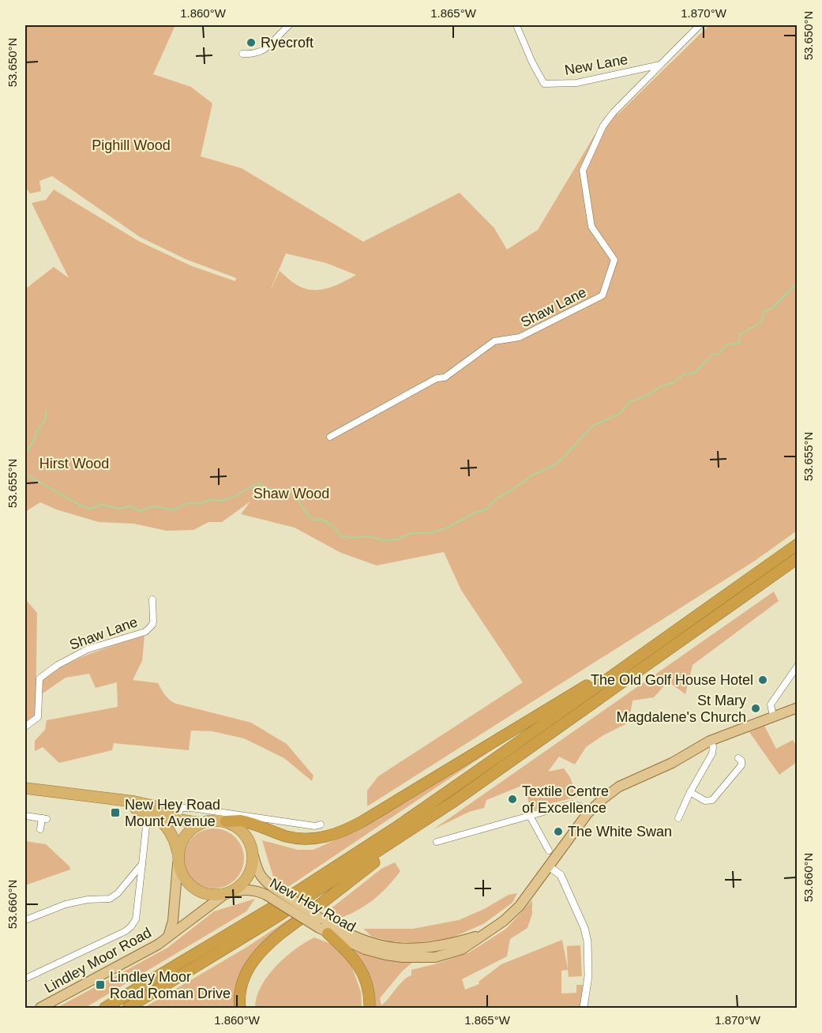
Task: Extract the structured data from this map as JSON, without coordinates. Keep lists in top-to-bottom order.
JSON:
{
  "streets": {
    "main road": ["New Hey Road", "Lindley Moor Road"],
    "street": ["New Lane", "Shaw Lane"]
  },
  "crossings": [
    ["New Lane", "Shaw Lane"],
    ["New Hey Road", "Lindley Moor Road"]
  ],
  "parks": ["Pighill Wood", "Hirst Wood", "Shaw Wood"],
  "places": {
    "other": [
      "Ryecroft",
      "The Old Golf House Hotel",
      "St Mary Magdalene's Church",
      "Textile Centre of Excellence",
      "The White Swan"
    ],
    "transit": ["New Hey Road Mount Avenue", "Lindley Moor Road Roman Drive"]
  },
  "coordinates": [
    "1.860°W",
    "1.865°W",
    "1.870°W",
    "53.650°N",
    "53.655°N",
    "53.660°N"
  ]
}
